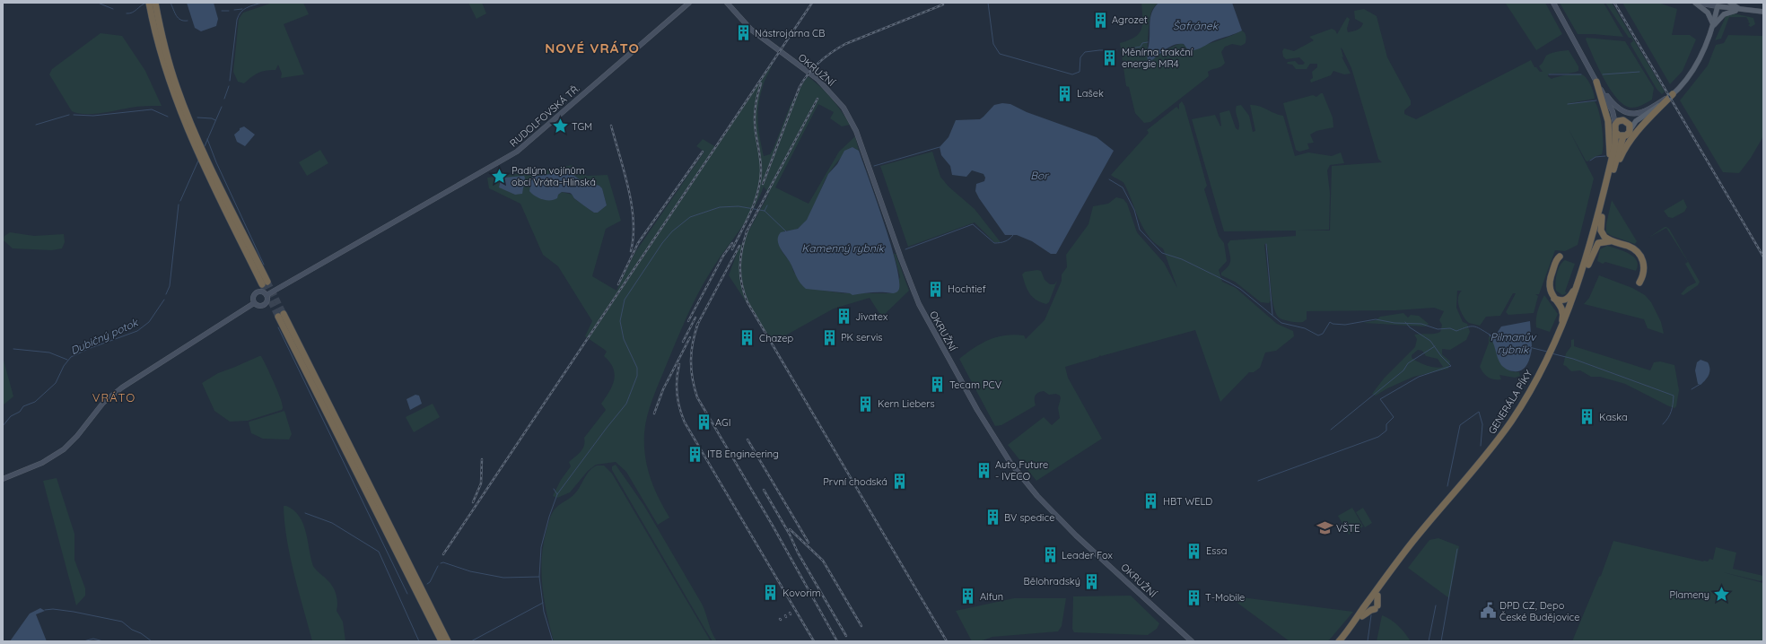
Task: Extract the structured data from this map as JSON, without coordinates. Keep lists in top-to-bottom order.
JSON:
{
  "streets": {
    "highway": ["GENERÁLA PÍKY"],
    "main road": ["OKRUŽNÍ", "RUDOLFOVSKÁ TŘ."]
  },
  "districts": ["NOVÉ VRÁTO", "VRÁTO"],
  "water": [
    "Šafránek",
    "Bor",
    "Kamenný rybník",
    "Dubičný potok",
    "Pilmanův rybník"
  ],
  "places": {
    "building": [
      "Agrozet",
      "Nástrojárna CB",
      "Měnírna trakční energie MR4",
      "Lašek",
      "Hochtief",
      "Jivatex",
      "PK servis",
      "Chazep",
      "Tecam PCV",
      "Kern Liebers",
      "Kaska",
      "AGI",
      "ITB Engineering",
      "Auto Future - IVECO",
      "První chodská",
      "HBT WELD",
      "BV spedice",
      "Essa",
      "Leader Fox",
      "Bělohradský",
      "Kovorim",
      "Alfun",
      "T-Mobile"
    ],
    "place": ["TGM", "Padlým vojínům obcí Vráta-Hlinská", "Plameny"],
    "school or university": ["VŠTE"],
    "public building": ["DPD CZ, Depo České Budějovice"]
  }
}
